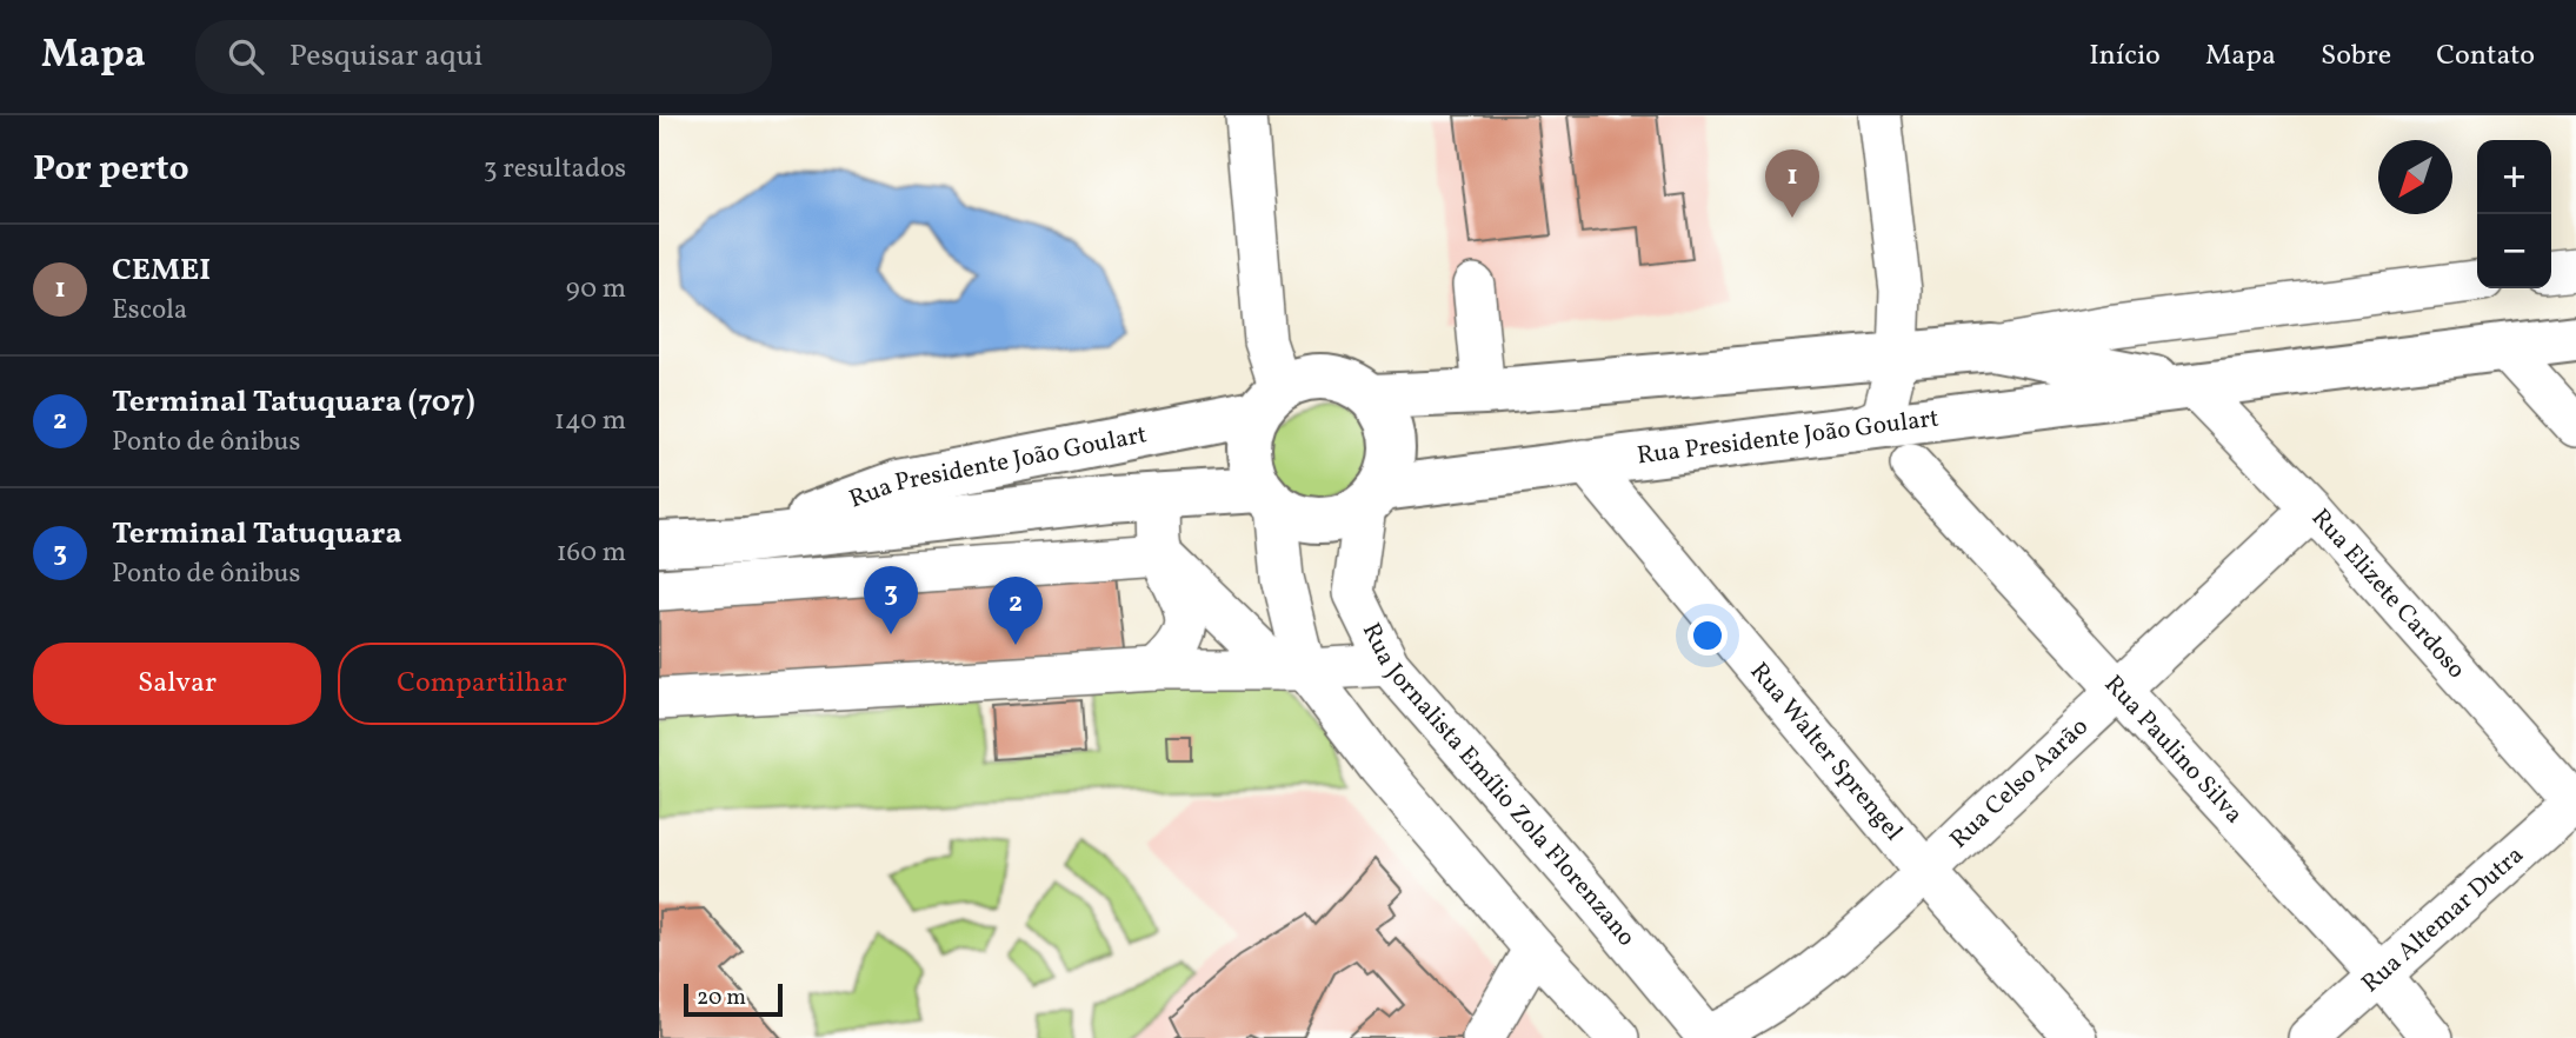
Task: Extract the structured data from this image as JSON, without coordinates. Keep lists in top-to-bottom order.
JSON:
{
  "streets": {
    "main road": ["Rua Presidente João Goulart"],
    "street": [
      "Rua Elizete Cardoso",
      "Rua Paulino Silva",
      "Rua Walter Sprengel",
      "Rua Jornalista Emílio Zola Florenzano",
      "Rua Celso Aarão",
      "Rua Altemar Dutra"
    ]
  },
  "crossings": [
    ["Rua Presidente João Goulart", "Rua Elizete Cardoso"],
    ["Rua Presidente João Goulart", "Rua Walter Sprengel"],
    ["Rua Presidente João Goulart", "Rua Jornalista Emílio Zola Florenzano"],
    ["Rua Elizete Cardoso", "Rua Celso Aarão"],
    ["Rua Elizete Cardoso", "Rua Altemar Dutra"],
    ["Rua Paulino Silva", "Rua Celso Aarão"],
    ["Rua Paulino Silva", "Rua Altemar Dutra"],
    ["Rua Walter Sprengel", "Rua Celso Aarão"],
    ["Rua Jornalista Emílio Zola Florenzano", "Rua Celso Aarão"]
  ],
  "scale_bar": "20 m",
  "north": "bottom left",
  "page": {
    "header": "Mapa",
    "search": "Pesquisar aqui",
    "nav": [
      "Início",
      "Mapa",
      "Sobre",
      "Contato"
    ],
    "heading": ["Por perto", "3 resultados"],
    "map_buttons": ["+", "−"],
    "pins": ["1", "3", "2"],
    "list": [
      {
        "mark": "1",
        "name": "CEMEI",
        "note": "Escola",
        "value": "90 m"
      },
      {
        "mark": "2",
        "name": "Terminal Tatuquara (707)",
        "note": "Ponto de ônibus",
        "value": "140 m"
      },
      {
        "mark": "3",
        "name": "Terminal Tatuquara",
        "note": "Ponto de ônibus",
        "value": "160 m"
      }
    ],
    "buttons": ["Salvar", "Compartilhar"],
    "scale": "20 m"
  }
}
